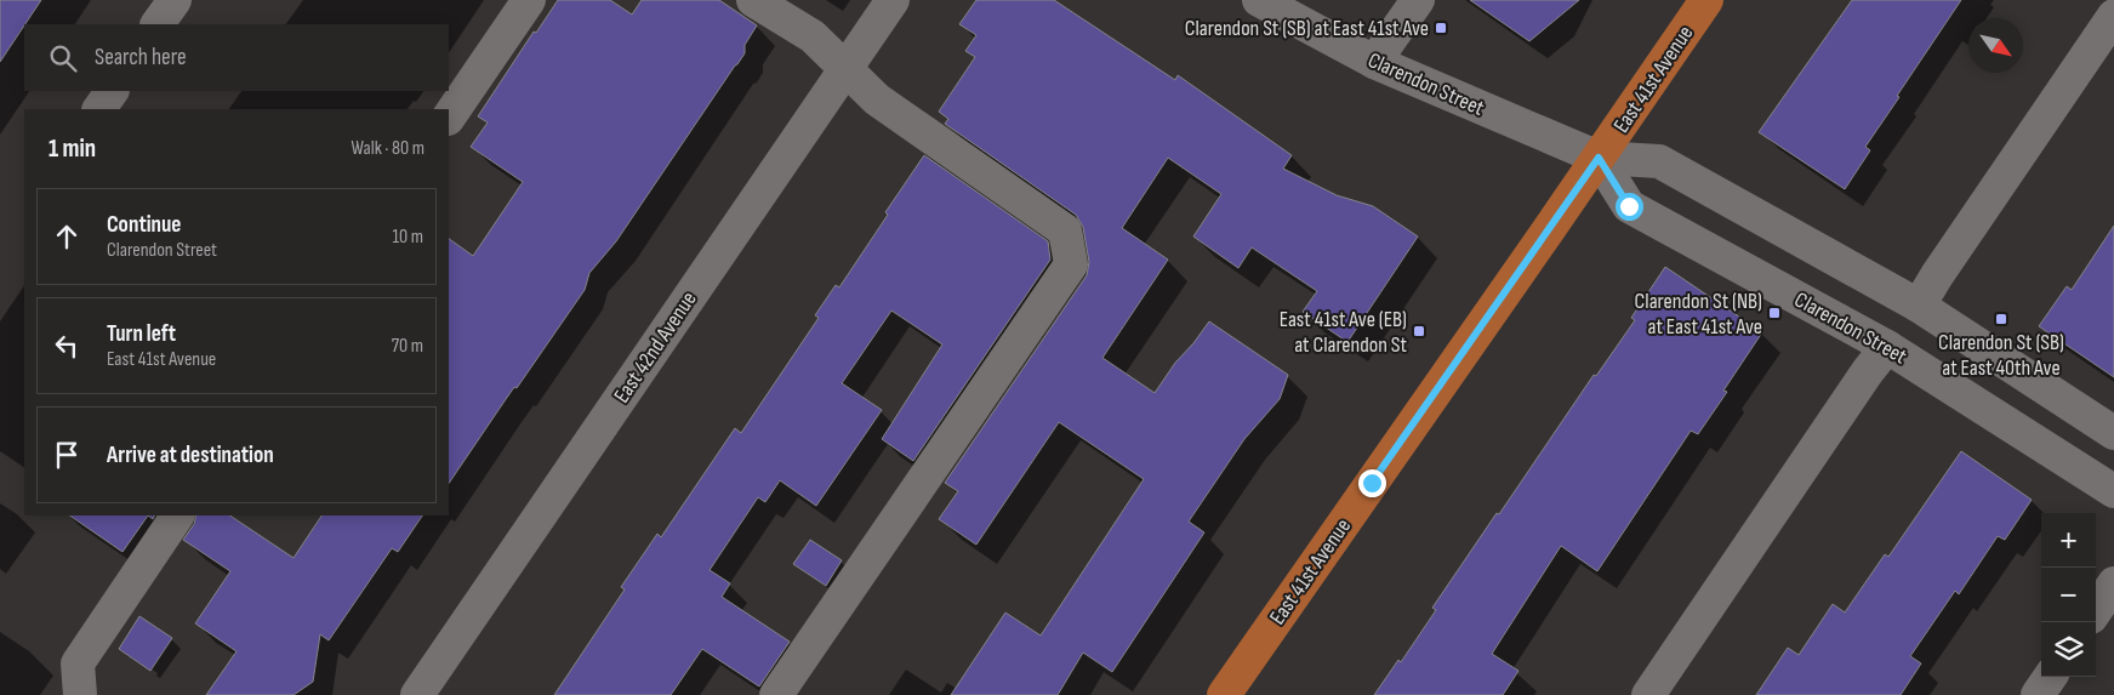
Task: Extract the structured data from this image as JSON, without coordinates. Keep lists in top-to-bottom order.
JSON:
{
  "streets": {
    "main road": ["East 41st Avenue"],
    "street": ["Clarendon Street", "East 42nd Avenue"]
  },
  "crossings": [
    ["East 41st Avenue", "Clarendon Street"]
  ],
  "places": {
    "transit": [
      "Clarendon St (SB) at East 41st Ave",
      "Clarendon St (NB) at East 41st Ave",
      "Clarendon St (SB) at East 40th Ave",
      "East 41st Ave (EB) at Clarendon St"
    ]
  },
  "north": "bottom right",
  "page": {
    "search": "Search here",
    "heading": ["1 min", "Walk · 80 m"],
    "list": [
      ["Continue", "Clarendon Street", "10 m"],
      ["Turn left", "East 41st Avenue", "70 m"],
      "Arrive at destination"
    ],
    "map_buttons": ["+", "−"]
  }
}
